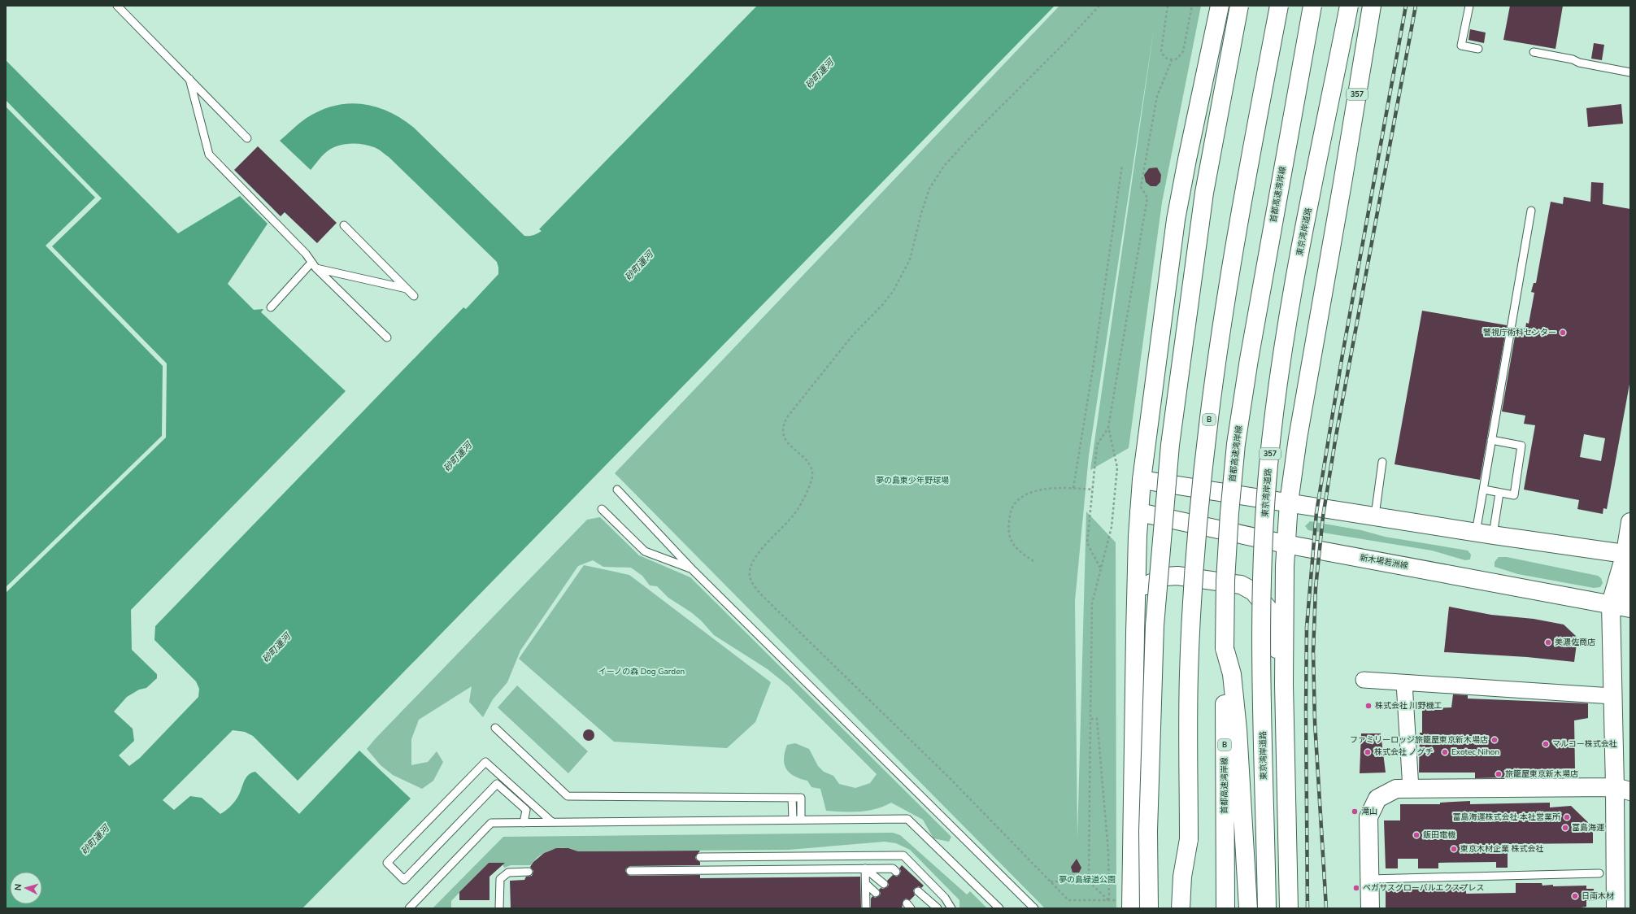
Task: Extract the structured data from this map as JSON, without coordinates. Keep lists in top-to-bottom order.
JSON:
{
  "streets": {
    "main road": [
      "357",
      "首都高速湾岸線",
      "東京湾岸道路",
      "B",
      "新木場若洲線"
    ]
  },
  "crossings": [
    ["357", "新木場若洲線"]
  ],
  "water": ["砂町運河"],
  "parks": ["夢の島東少年野球場", "イーノの森 Dog Garden", "夢の島緑道公園"],
  "places": [
    "警視庁術科センター",
    "美濃佐商店",
    "株式会社 川野機工",
    "ファミリーロッジ旅籠屋東京新木場店",
    "マルコー株式会社",
    "株式会社 ノグチ",
    "Exotec Nihon",
    "旅籠屋東京新木場店",
    "滝山",
    "富島海運株式会社 本社営業所",
    "富島海運",
    "飯田電機",
    "東京木材企業 株式会社",
    "ペガサスグローバルエクスプレス",
    "日南木材"
  ],
  "north": "left"
}
